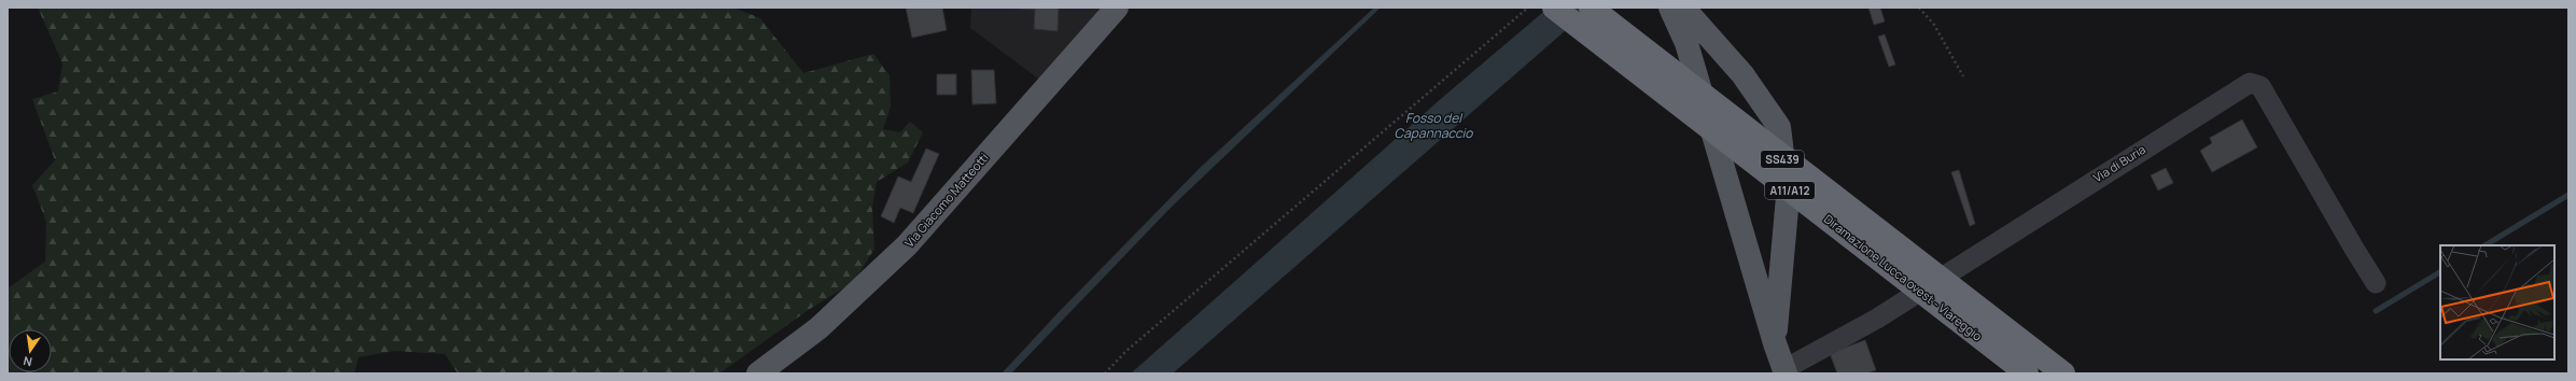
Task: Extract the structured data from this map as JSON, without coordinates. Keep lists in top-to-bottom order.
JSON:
{
  "streets": {
    "highway": ["A11/A12", "Diramazione Lucca ovest - Viareggio"],
    "main road": ["SS439", "Via Giacomo Matteotti"],
    "street": ["Via di Buria"]
  },
  "crossings": [
    ["SS439", "Via di Buria"]
  ],
  "water": ["Fosso del Capannaccio"],
  "north": "bottom"
}
